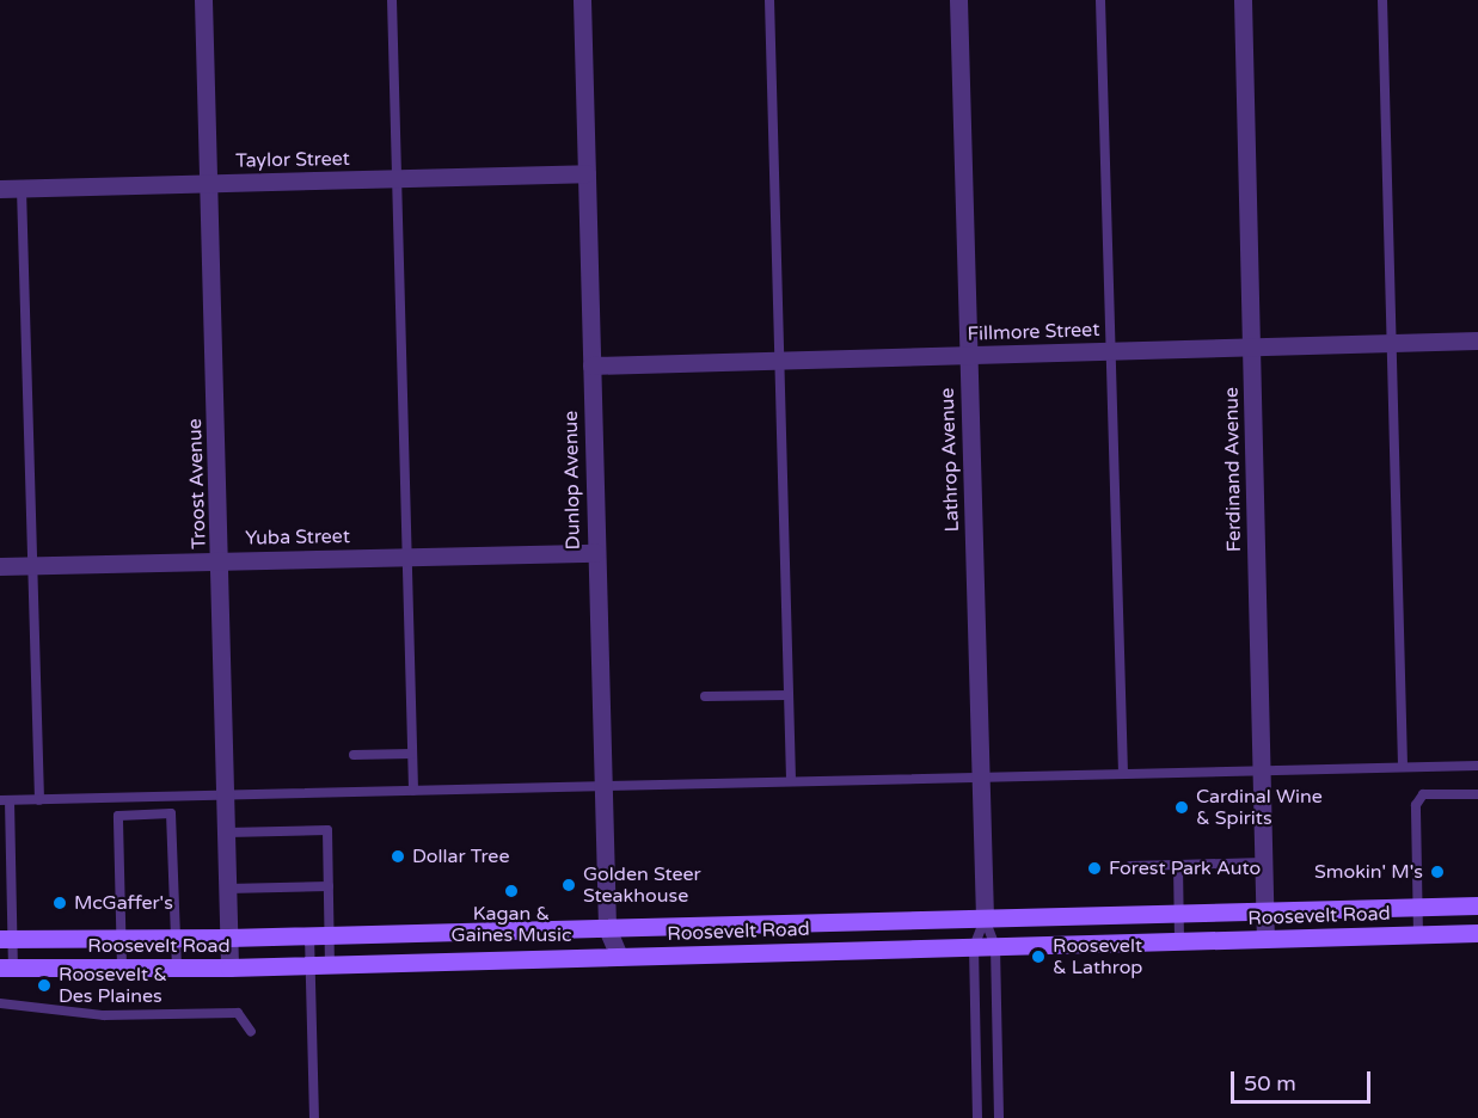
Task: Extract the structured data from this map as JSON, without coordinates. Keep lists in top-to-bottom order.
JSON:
{
  "streets": {
    "main road": ["Roosevelt Road"],
    "street": [
      "Taylor Street",
      "Fillmore Street",
      "Lathrop Avenue",
      "Ferdinand Avenue",
      "Dunlop Avenue",
      "Troost Avenue",
      "Yuba Street"
    ]
  },
  "crossings": [
    ["Taylor Street", "Dunlop Avenue"],
    ["Taylor Street", "Troost Avenue"],
    ["Fillmore Street", "Lathrop Avenue"],
    ["Fillmore Street", "Ferdinand Avenue"],
    ["Fillmore Street", "Dunlop Avenue"],
    ["Lathrop Avenue", "Roosevelt Road"],
    ["Ferdinand Avenue", "Roosevelt Road"],
    ["Dunlop Avenue", "Yuba Street"],
    ["Dunlop Avenue", "Roosevelt Road"],
    ["Troost Avenue", "Yuba Street"],
    ["Troost Avenue", "Roosevelt Road"]
  ],
  "places": [
    "Cardinal Wine & Spirits",
    "Dollar Tree",
    "Forest Park Auto",
    "Smokin' M's",
    "Golden Steer Steakhouse",
    "Kagan & Gaines Music",
    "McGaffer's",
    "Roosevelt & Lathrop",
    "Roosevelt & Des Plaines"
  ],
  "scale_bar": "50 m"
}
